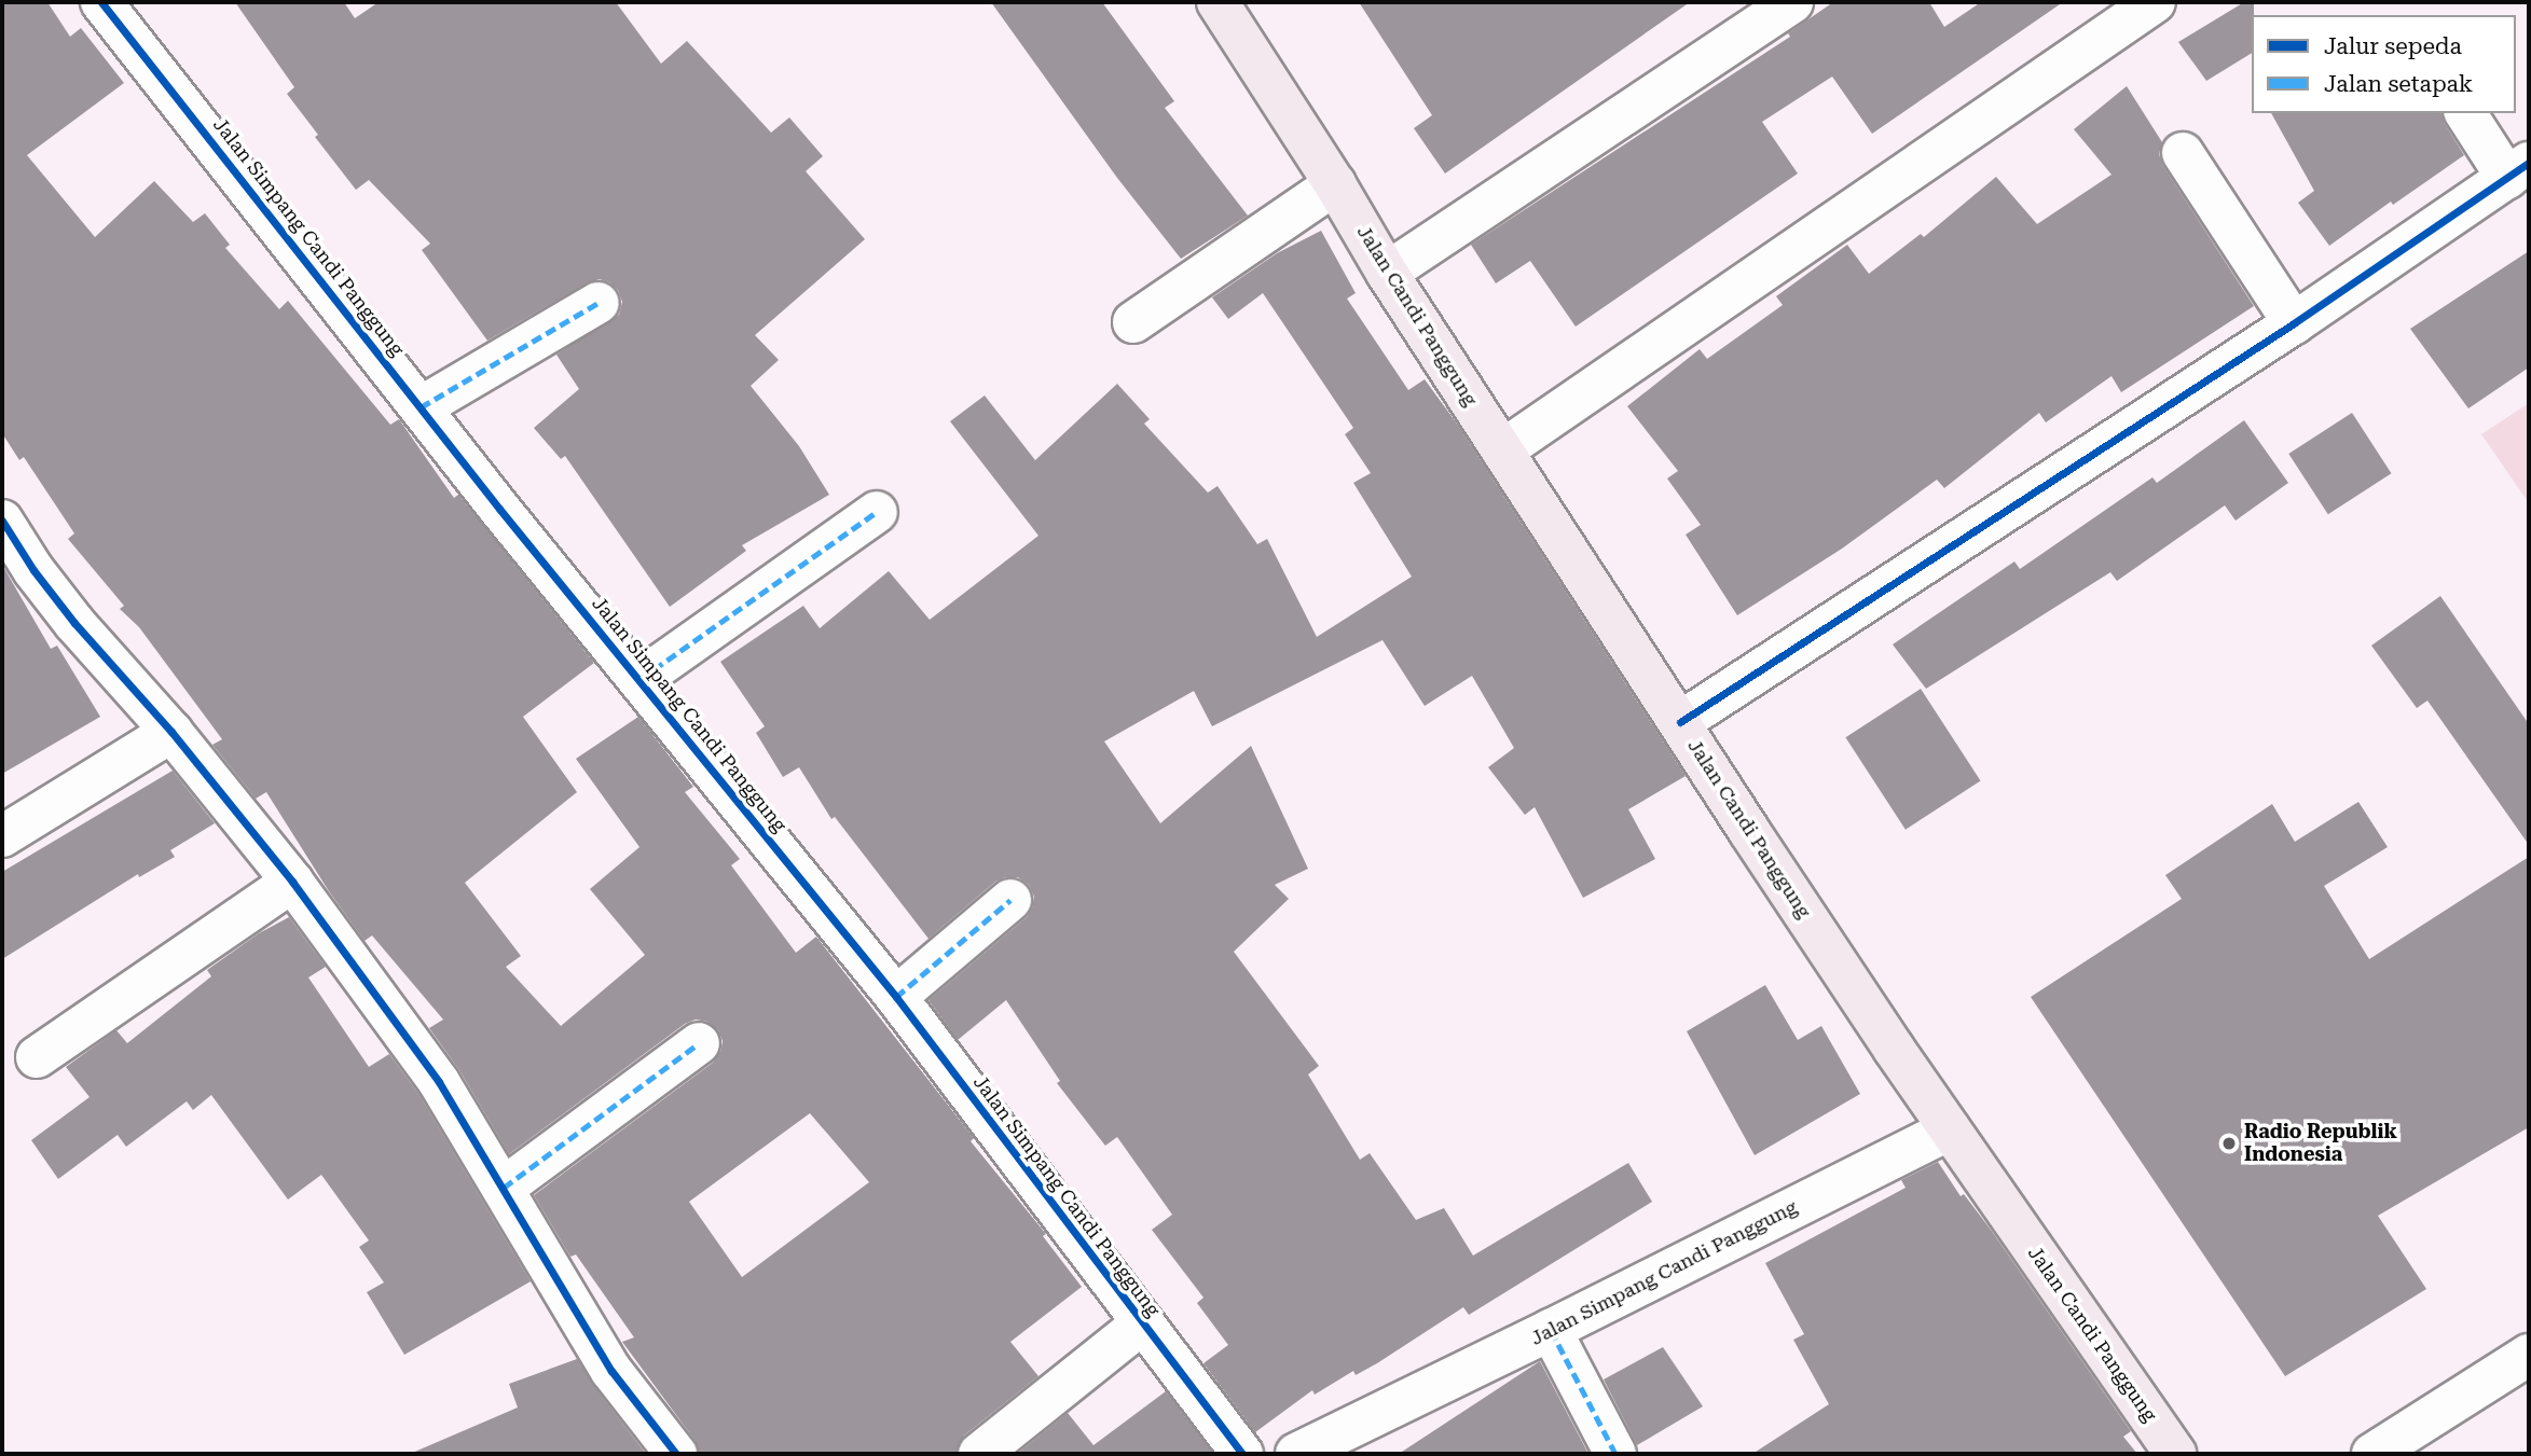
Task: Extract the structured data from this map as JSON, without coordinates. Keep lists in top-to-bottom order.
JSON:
{
  "streets": {
    "main road": ["Jalan Candi Panggung"],
    "street": ["Jalan Simpang Candi Panggung"]
  },
  "crossings": [
    ["Jalan Simpang Candi Panggung", "Jalan Candi Panggung"]
  ],
  "places": ["Radio Republik Indonesia"],
  "legend": ["Jalur sepeda", "Jalan setapak"]
}
